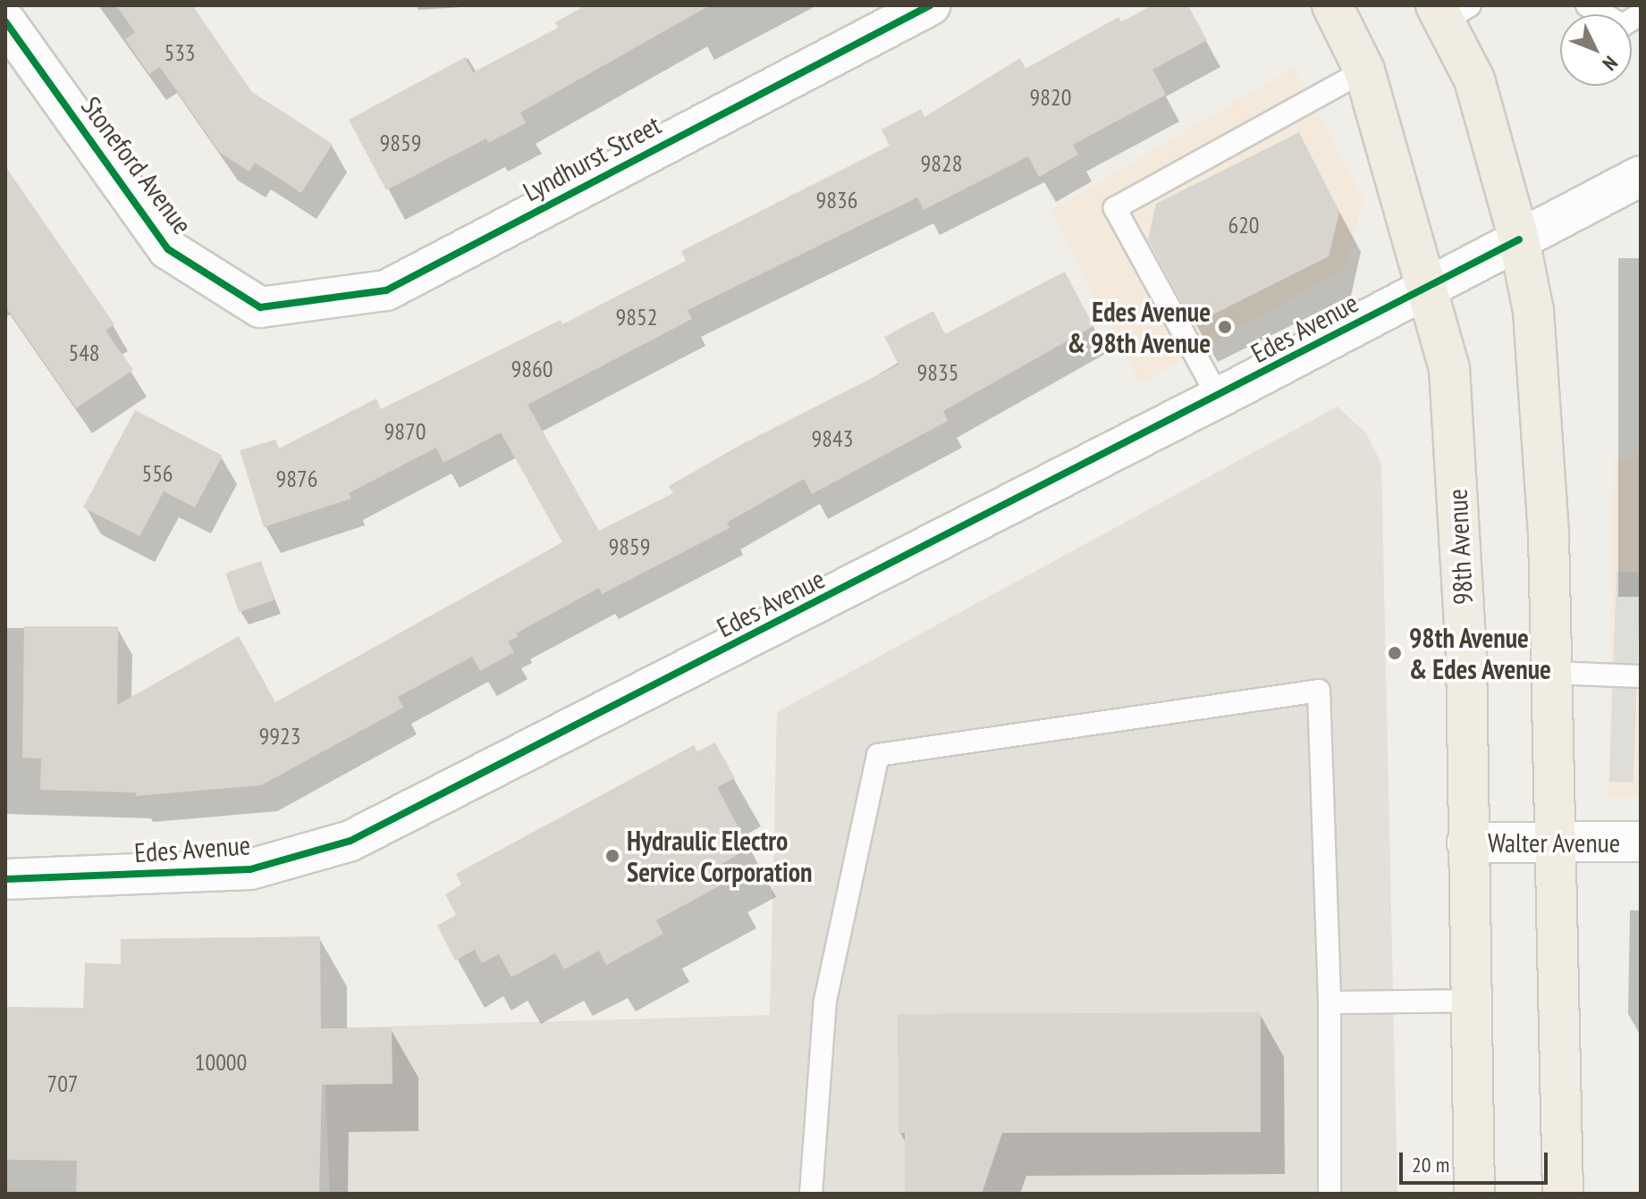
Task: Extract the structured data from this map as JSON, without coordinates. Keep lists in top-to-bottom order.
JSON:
{
  "streets": {
    "main road": ["98th Avenue"],
    "street": [
      "Lyndhurst Street",
      "Stoneford Avenue",
      "Edes Avenue",
      "Walter Avenue"
    ]
  },
  "crossings": [
    ["Lyndhurst Street", "Stoneford Avenue"],
    ["Edes Avenue", "98th Avenue"],
    ["98th Avenue", "Walter Avenue"]
  ],
  "places": ["Edes Avenue & 98th Avenue", "98th Avenue & Edes Avenue", "Hydraulic Electro Service Corporation"],
  "house_numbers": [
    "533",
    "9820",
    "9859",
    "9828",
    "9836",
    "620",
    "9852",
    "548",
    "9860",
    "9835",
    "9870",
    "9843",
    "556",
    "9876",
    "9859",
    "9923",
    "10000",
    "707"
  ],
  "scale_bar": "20 m",
  "north": "bottom right"
}
